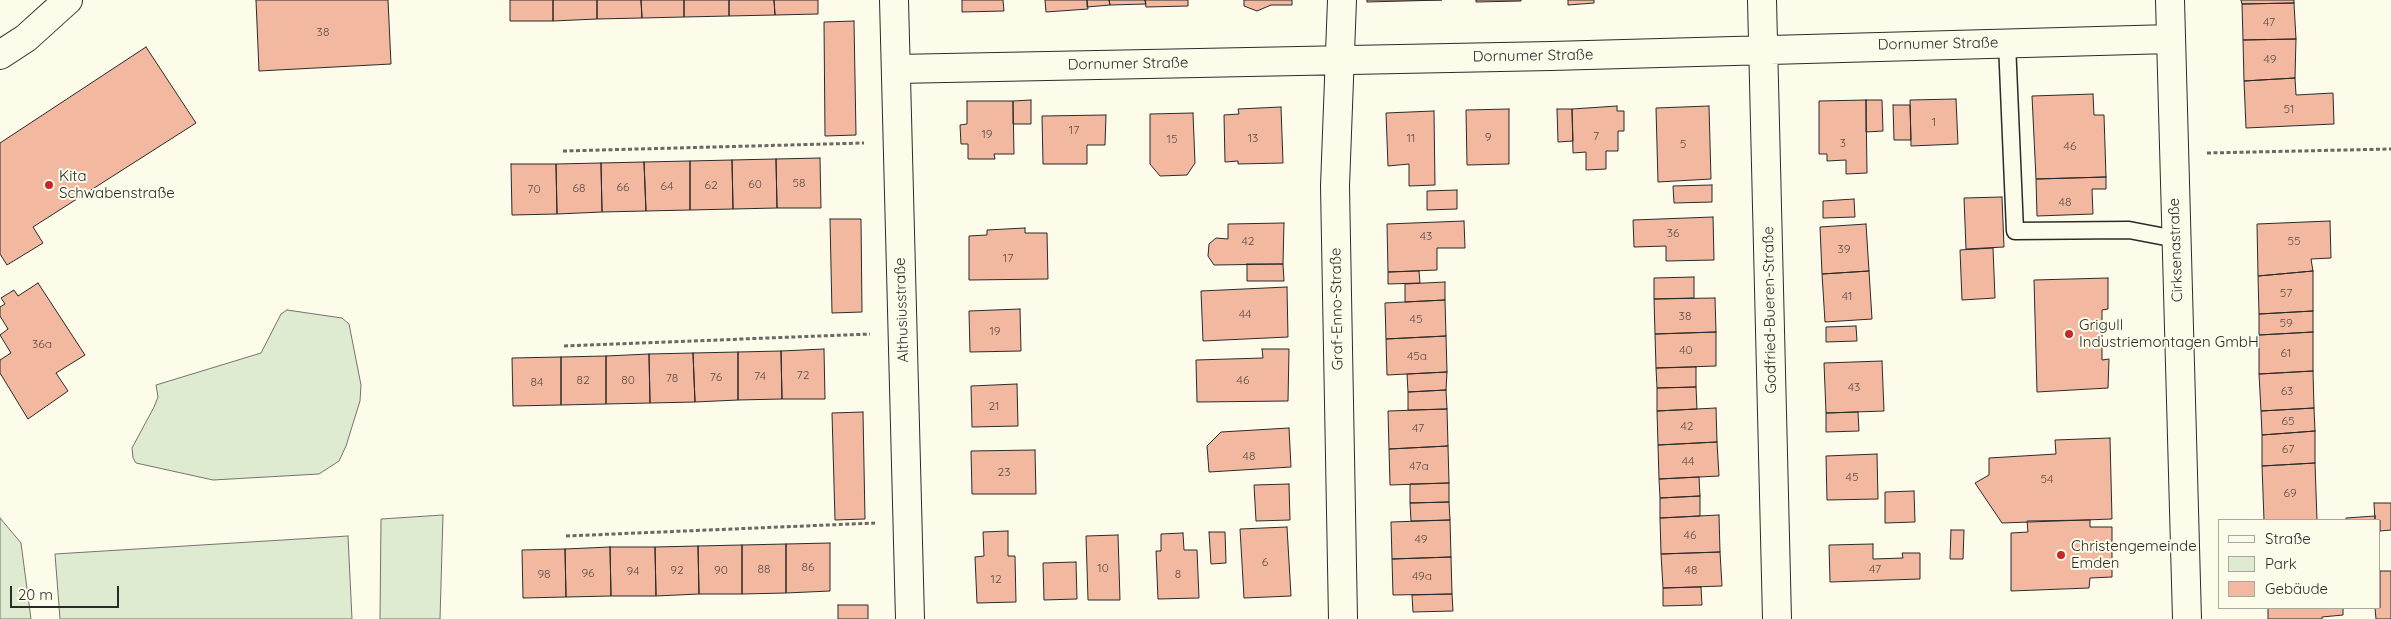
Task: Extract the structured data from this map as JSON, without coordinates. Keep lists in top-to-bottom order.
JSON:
{
  "streets": {
    "street": [
      "Dornumer Straße",
      "Cirksenastraße",
      "Graf-Enno-Straße",
      "Althusiusstraße",
      "Godfried-Bueren-Straße"
    ]
  },
  "crossings": [
    ["Dornumer Straße", "Cirksenastraße"],
    ["Dornumer Straße", "Graf-Enno-Straße"],
    ["Dornumer Straße", "Althusiusstraße"],
    ["Dornumer Straße", "Godfried-Bueren-Straße"]
  ],
  "places": ["Kita Schwabenstraße", "Grigull Industriemontagen GmbH", "Christengemeinde Emden"],
  "house_numbers": [
    "47",
    "38",
    "49",
    "51",
    "1",
    "17",
    "19",
    "7",
    "9",
    "13",
    "11",
    "15",
    "3",
    "5",
    "46",
    "58",
    "60",
    "62",
    "64",
    "66",
    "68",
    "70",
    "48",
    "36",
    "43",
    "42",
    "55",
    "39",
    "17",
    "57",
    "41",
    "44",
    "38",
    "45",
    "59",
    "19",
    "36a",
    "40",
    "61",
    "45a",
    "72",
    "74",
    "76",
    "78",
    "82",
    "80",
    "46",
    "84",
    "43",
    "63",
    "21",
    "65",
    "42",
    "47",
    "67",
    "48",
    "44",
    "47a",
    "23",
    "45",
    "54",
    "69",
    "46",
    "49",
    "6",
    "86",
    "10",
    "88",
    "47",
    "92",
    "90",
    "48",
    "94",
    "96",
    "98",
    "8",
    "49a",
    "12"
  ],
  "legend": ["Straße", "Park", "Gebäude"],
  "scale_bar": "20 m"
}
